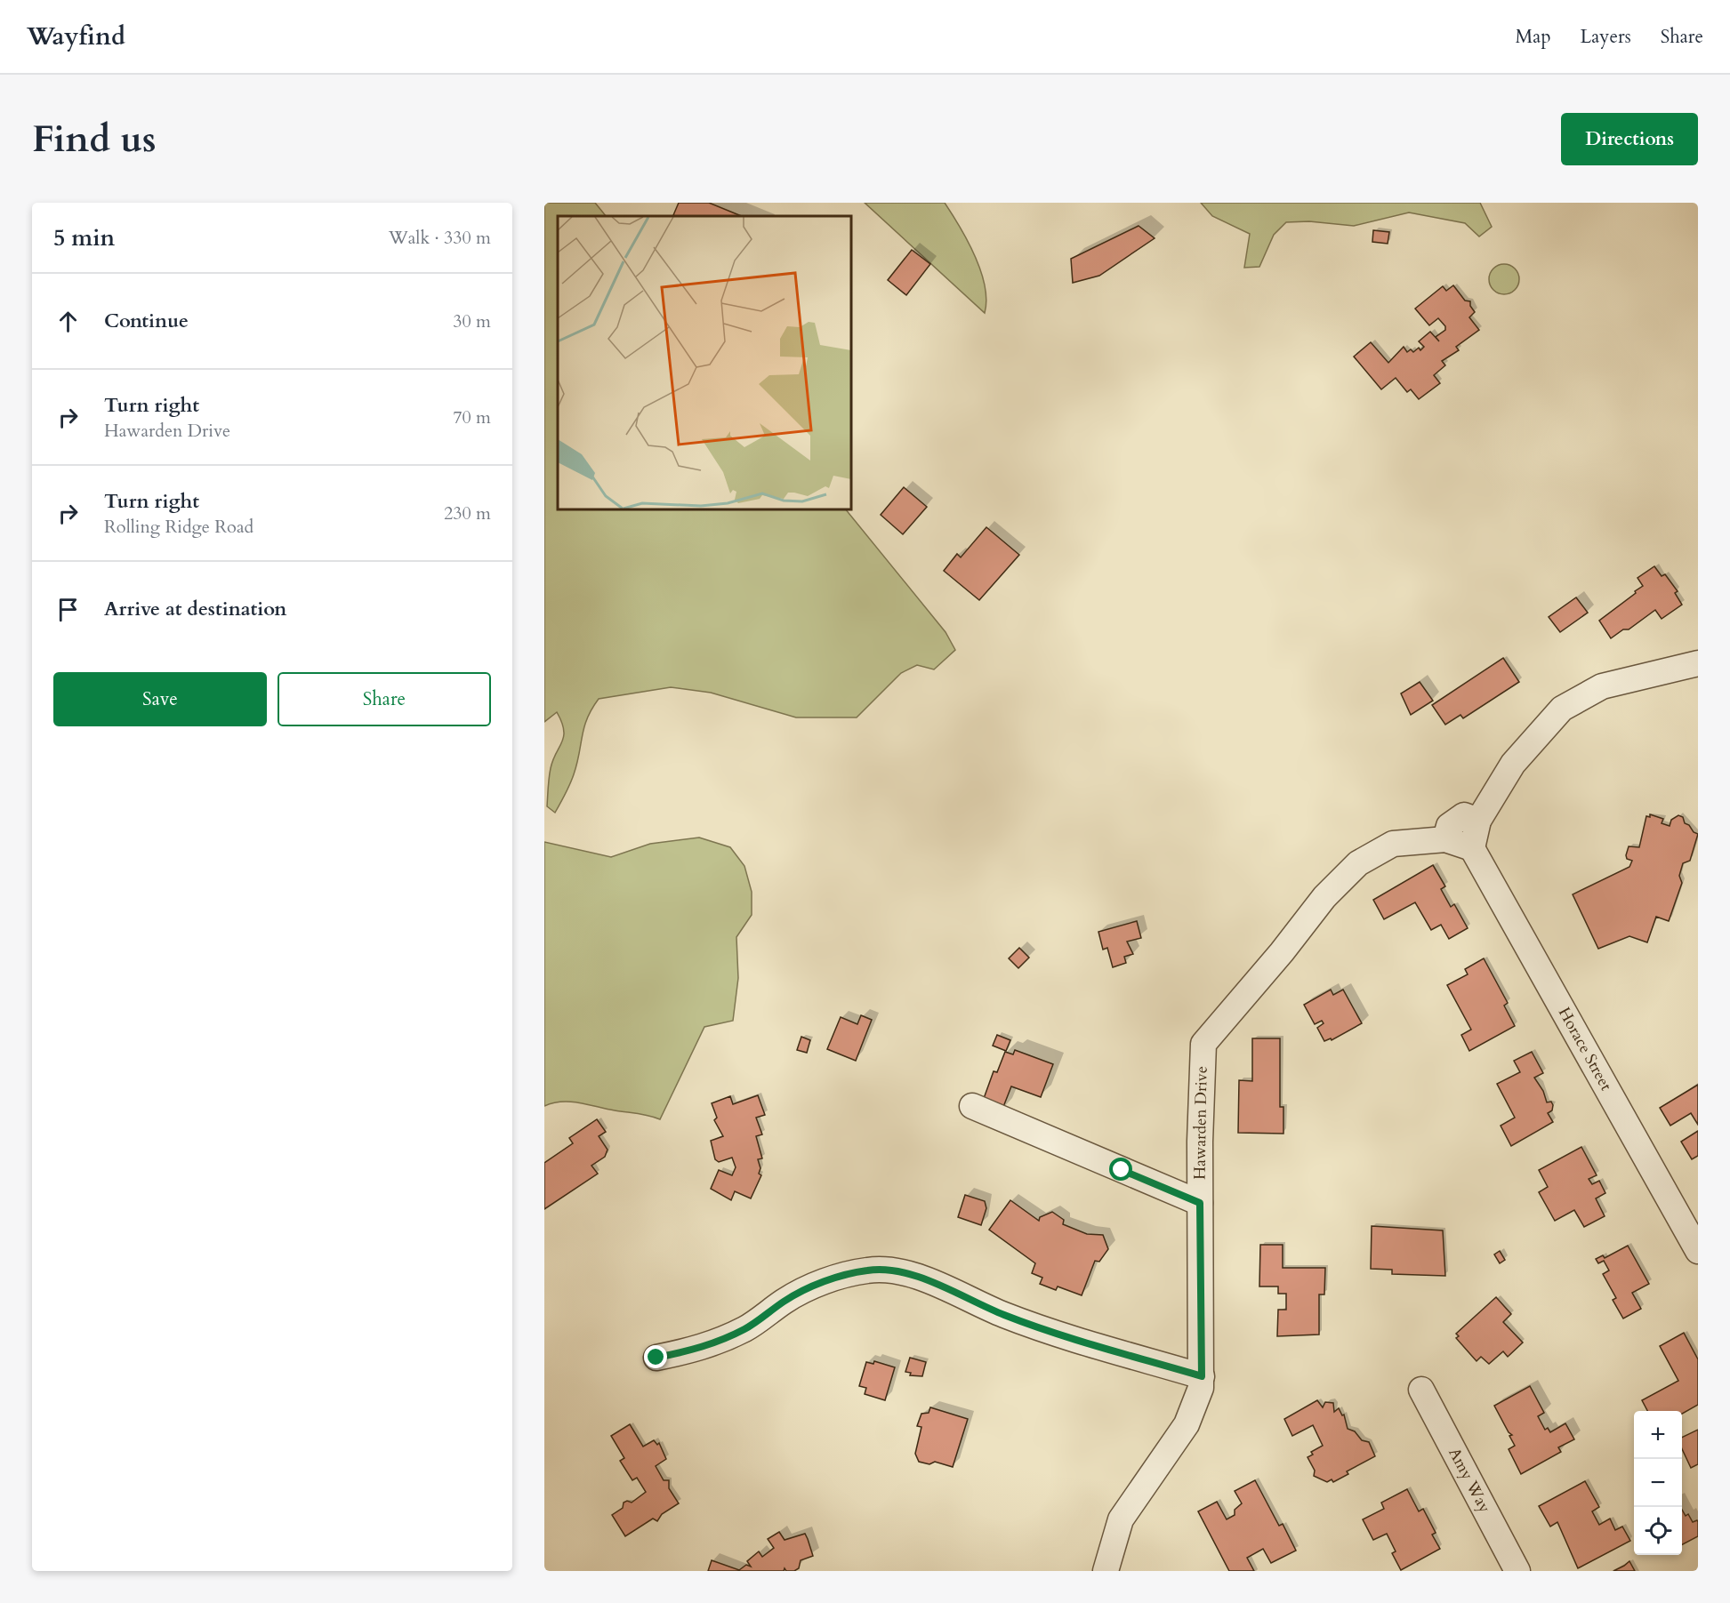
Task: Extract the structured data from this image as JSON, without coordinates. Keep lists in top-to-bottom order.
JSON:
{
  "streets": {
    "street": ["Horace Street", "Hawarden Drive", "Amy Way"]
  },
  "crossings": [
    ["Horace Street", "Hawarden Drive"]
  ],
  "page": {
    "header": "Wayfind",
    "nav": ["Map", "Layers", "Share"],
    "buttons": [
      "Directions",
      ["Save", "Share"]
    ],
    "title": "Find us",
    "heading": ["5 min", "Walk · 330 m"],
    "list": [
      ["Continue", "30 m"],
      ["Turn right", "Hawarden Drive", "70 m"],
      ["Turn right", "Rolling Ridge Road", "230 m"],
      "Arrive at destination"
    ],
    "map_buttons": ["+", "−"]
  }
}
